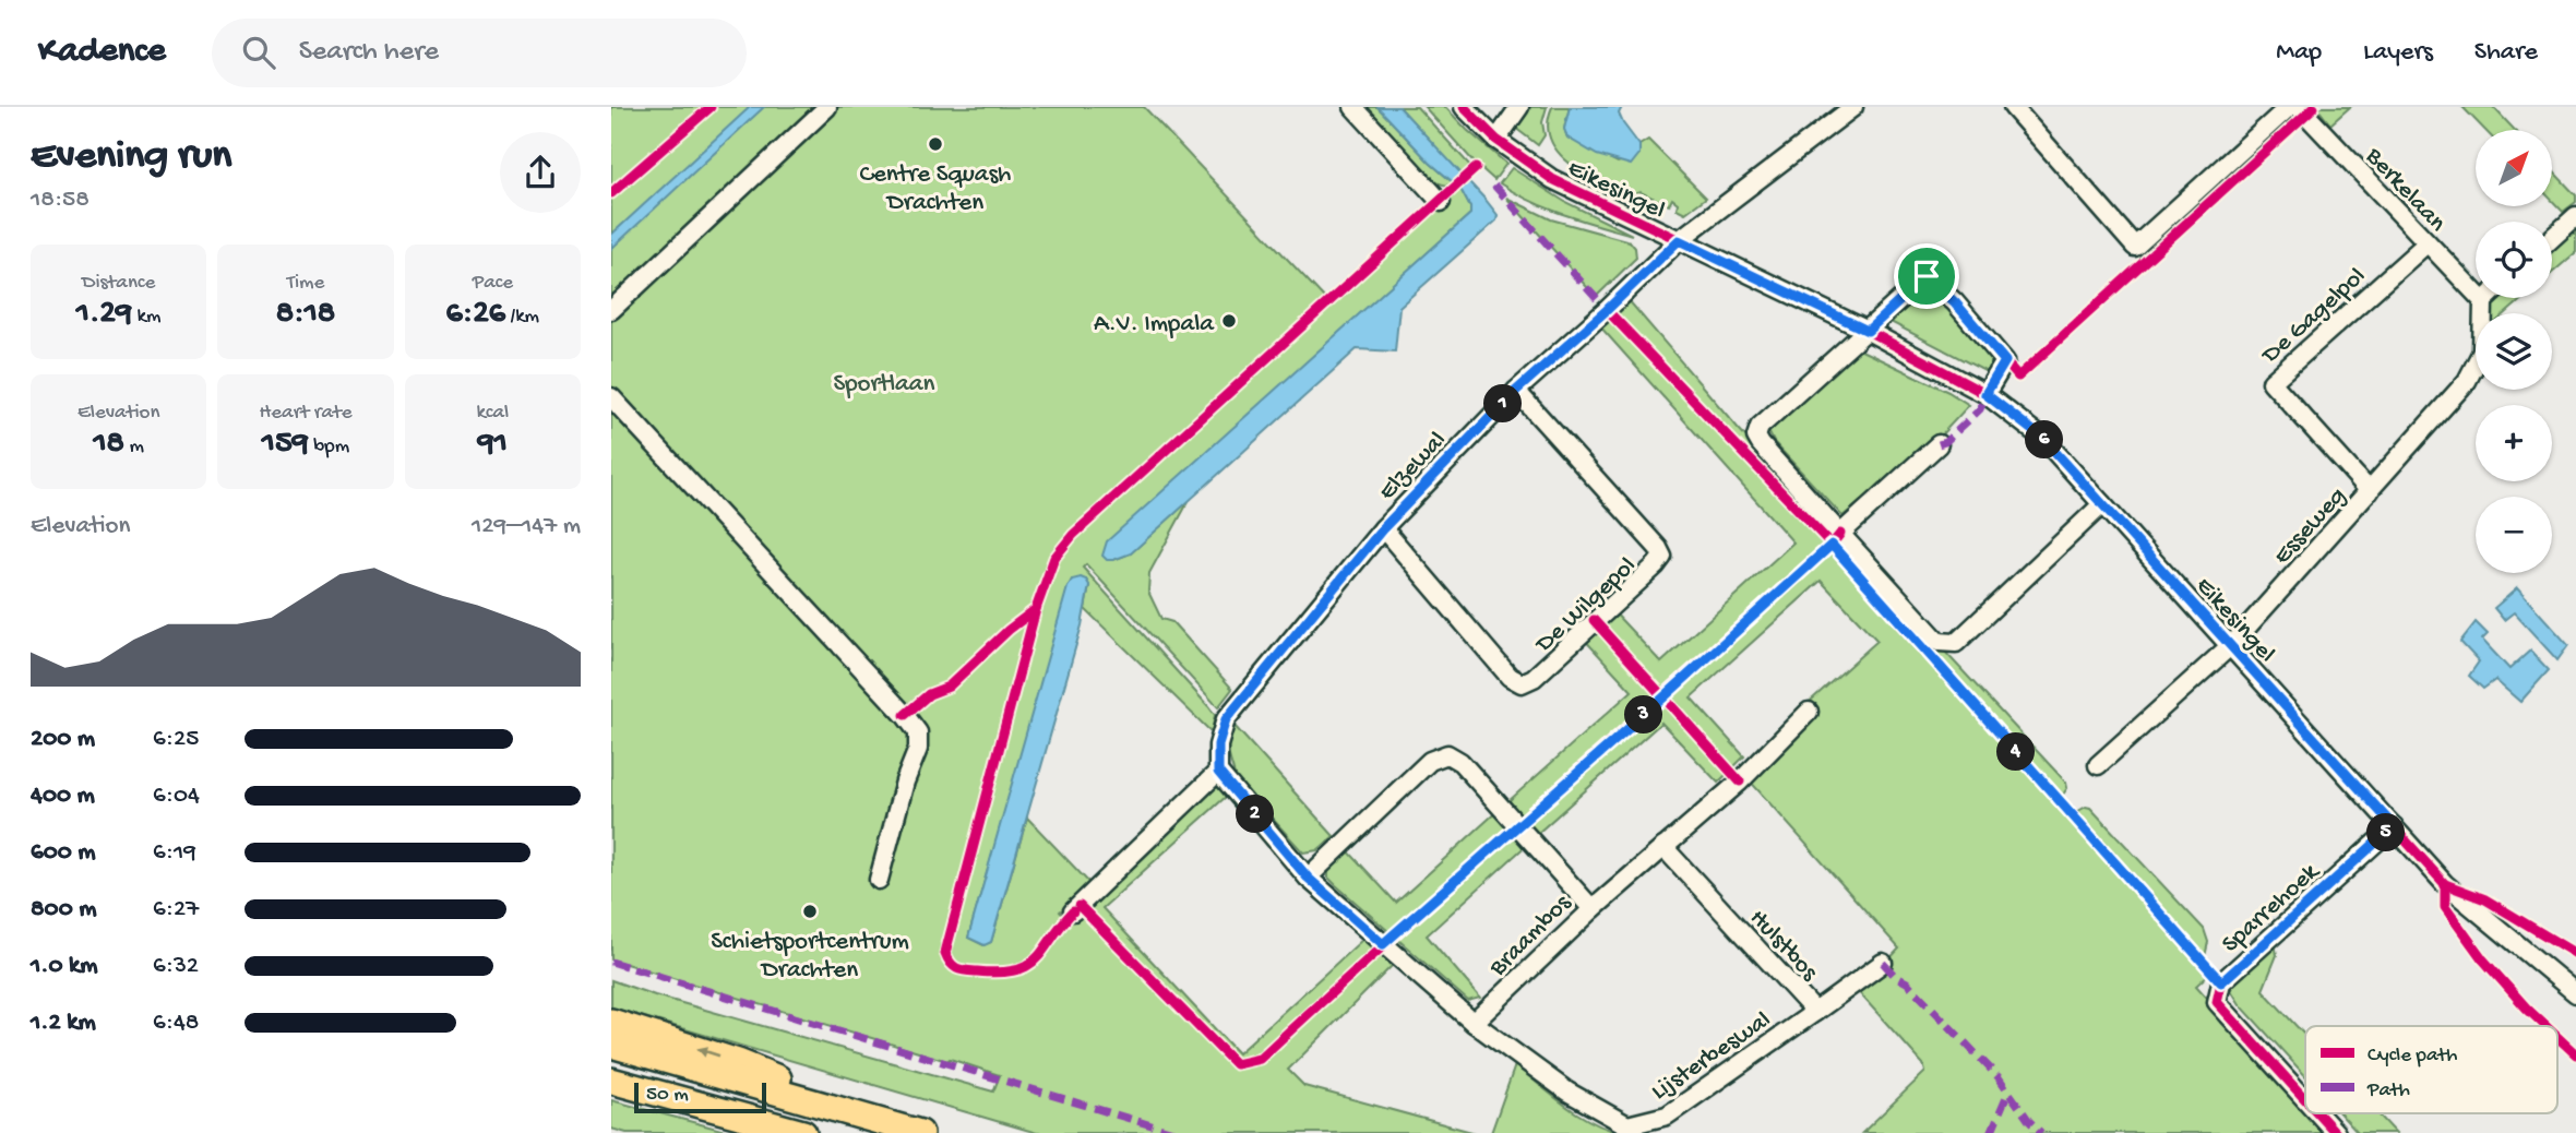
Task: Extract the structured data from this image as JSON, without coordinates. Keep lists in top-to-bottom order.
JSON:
{
  "streets": {
    "street": [
      "Eikesingel",
      "Berkelaan",
      "De Gagelpol",
      "Elzewal",
      "Esseweg",
      "De Wilgepol",
      "Sparrehoek",
      "Braambos",
      "Hulstbos",
      "Lijsterbeswal"
    ]
  },
  "crossings": [
    ["Eikesingel", "Elzewal"],
    ["Eikesingel", "Esseweg"],
    ["Eikesingel", "Sparrehoek"],
    ["Berkelaan", "De Gagelpol"],
    ["Berkelaan", "Esseweg"],
    ["De Gagelpol", "Esseweg"],
    ["Elzewal", "De Wilgepol"],
    ["Braambos", "Lijsterbeswal"],
    ["Hulstbos", "Lijsterbeswal"]
  ],
  "parks": ["Sportlaan"],
  "places": ["Centre Squash Drachten", "A.V. Impala", "Schietsportcentrum Drachten"],
  "legend": ["Cycle path", "Path"],
  "scale_bar": "50 m",
  "north": "top right",
  "page": {
    "header": "Kadence",
    "search": "Search here",
    "nav": ["Map", "Layers", "Share"],
    "heading": ["Evening run", "18:58"],
    "map_buttons": ["+", "−"],
    "stats": [
      ["Distance", "1.29 km"],
      ["Time", "8:18"],
      ["Pace", "6:26 /km"],
      ["Elevation", "18 m"],
      ["Heart rate", "159 bpm"],
      ["kcal", "91"]
    ],
    "pins": [
      "1",
      "6",
      "3",
      "4",
      "2",
      "5"
    ],
    "chart": ["Elevation", "129–147 m"],
    "list": [
      {
        "name": "200 m",
        "note": "6:25"
      },
      {
        "name": "400 m",
        "note": "6:04"
      },
      {
        "name": "600 m",
        "note": "6:19"
      },
      {
        "name": "800 m",
        "note": "6:27"
      },
      {
        "name": "1.0 km",
        "note": "6:32"
      },
      {
        "name": "1.2 km",
        "note": "6:48"
      }
    ],
    "scale": "50 m"
  }
}
